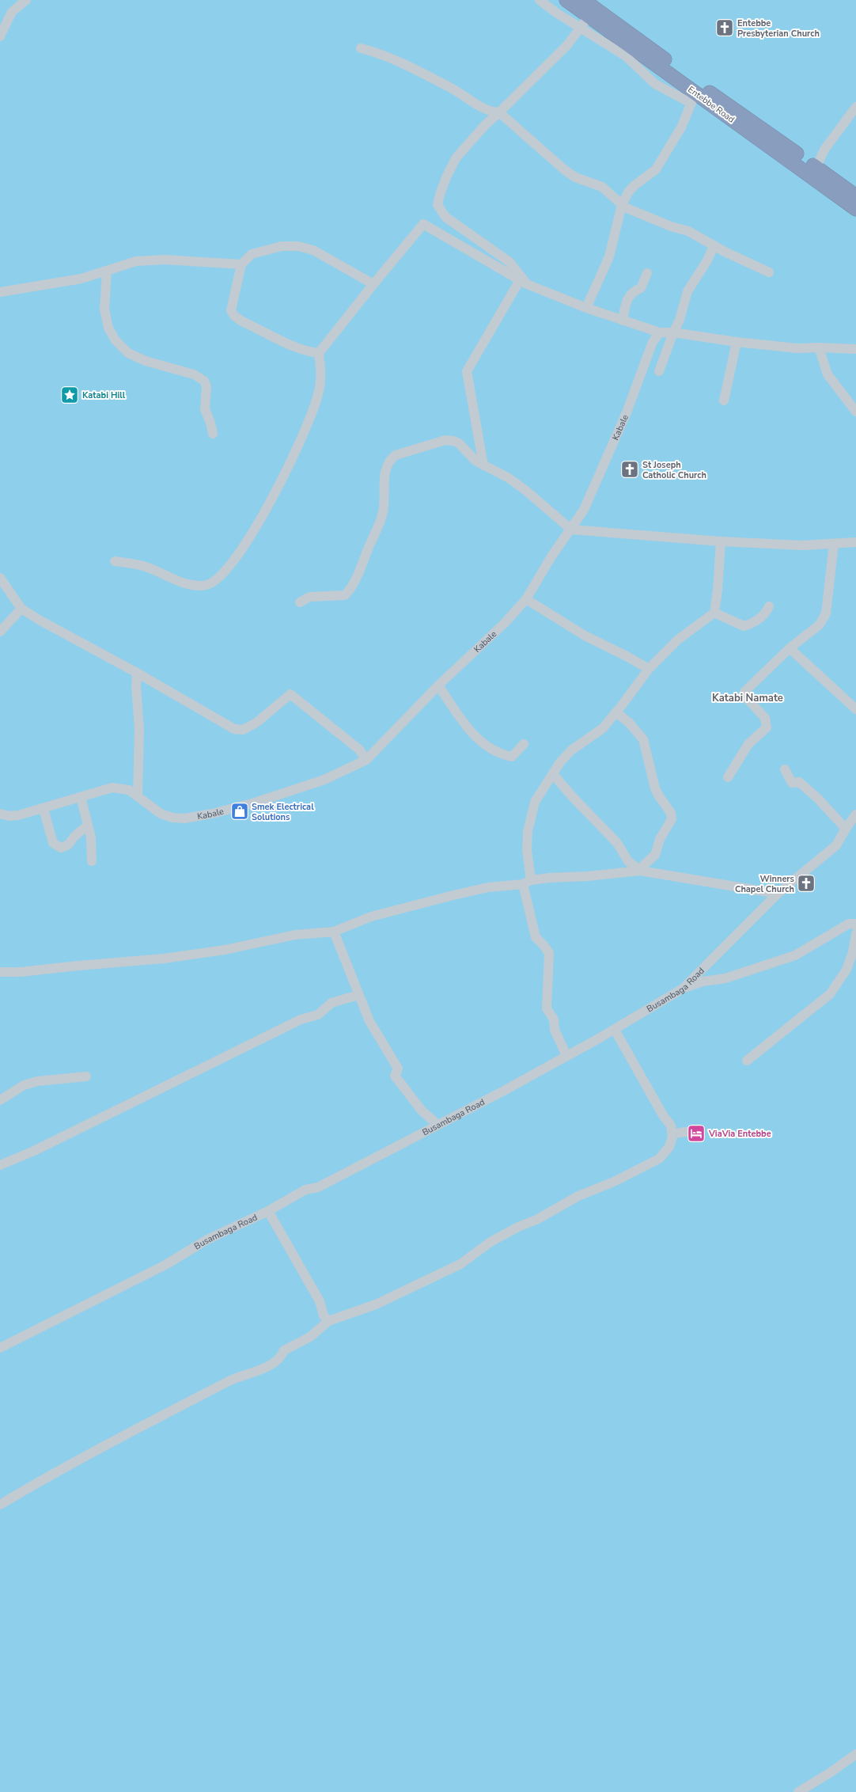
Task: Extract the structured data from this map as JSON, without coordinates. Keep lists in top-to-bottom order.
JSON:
{
  "streets": {
    "highway": ["Entebbe Road"],
    "street": ["Kabale", "Busambaga Road"]
  },
  "districts": ["Katabi Namate"],
  "places": {
    "church": ["Entebbe Presbyterian Church", "St Joseph Catholic Church", "Winners Chapel Church"],
    "place": ["Katabi Hill"],
    "shop": ["Smek Electrical Solutions"],
    "hotel": ["ViaVia Entebbe"]
  }
}
